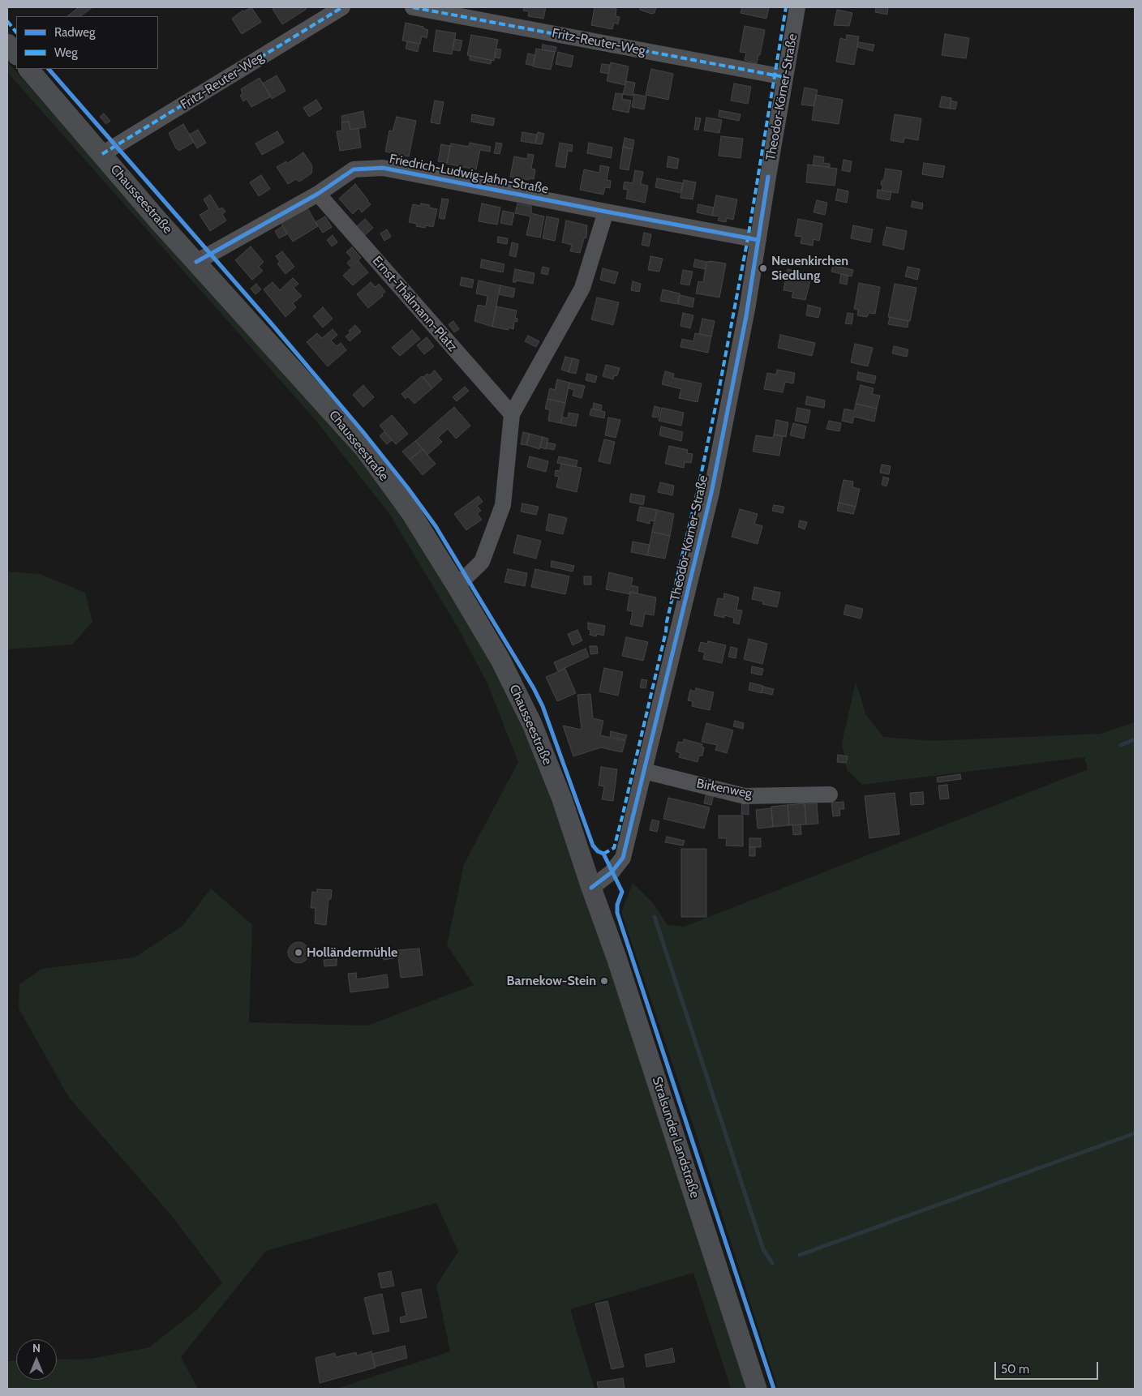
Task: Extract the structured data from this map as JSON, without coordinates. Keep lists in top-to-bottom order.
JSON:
{
  "streets": {
    "main road": ["Chausseestraße", "Stralsunder Landstraße"],
    "street": [
      "Fritz-Reuter-Weg",
      "Theodor-Körner-Straße",
      "Friedrich-Ludwig-Jahn-Straße",
      "Ernst-Thälmann-Platz",
      "Birkenweg"
    ]
  },
  "crossings": [
    ["Fritz-Reuter-Weg", "Theodor-Körner-Straße"],
    ["Fritz-Reuter-Weg", "Chausseestraße"],
    ["Theodor-Körner-Straße", "Friedrich-Ludwig-Jahn-Straße"],
    ["Theodor-Körner-Straße", "Chausseestraße"],
    ["Theodor-Körner-Straße", "Birkenweg"],
    ["Theodor-Körner-Straße", "Stralsunder Landstraße"],
    ["Friedrich-Ludwig-Jahn-Straße", "Chausseestraße"],
    ["Friedrich-Ludwig-Jahn-Straße", "Ernst-Thälmann-Platz"],
    ["Chausseestraße", "Stralsunder Landstraße"]
  ],
  "places": ["Neuenkirchen Siedlung", "Holländermühle", "Barnekow-Stein"],
  "legend": ["Radweg", "Weg"],
  "scale_bar": "50 m",
  "north": "top"
}
